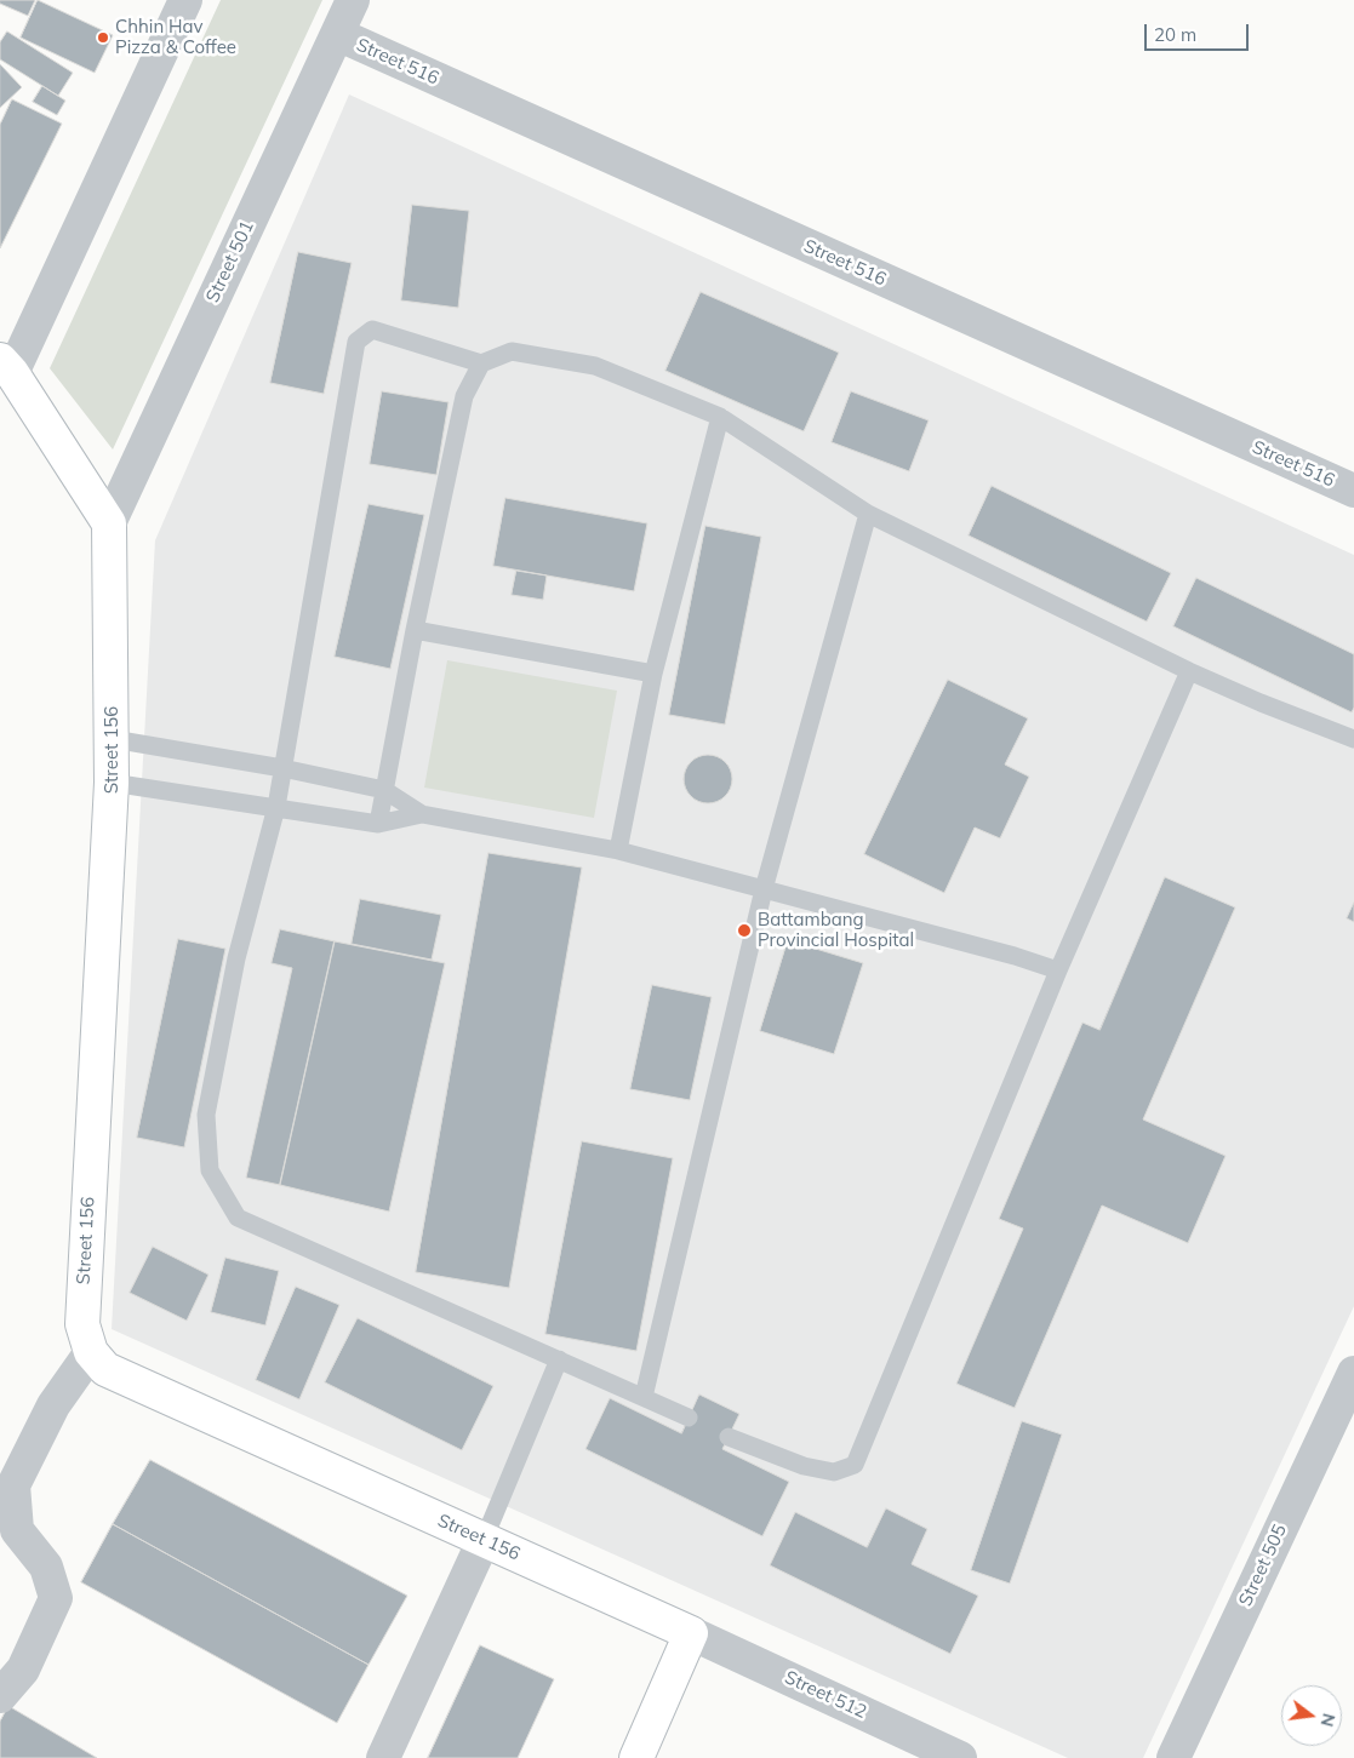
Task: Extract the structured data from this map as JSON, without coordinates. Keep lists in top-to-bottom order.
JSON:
{
  "streets": {
    "street": [
      "Street 516",
      "Street 501",
      "Street 156",
      "Street 505",
      "Street 512"
    ]
  },
  "crossings": [
    ["Street 516", "Street 501"],
    ["Street 501", "Street 156"],
    ["Street 156", "Street 512"]
  ],
  "places": ["Chhin Hav Pizza & Coffee", "Battambang Provincial Hospital"],
  "scale_bar": "20 m",
  "north": "right"
}
